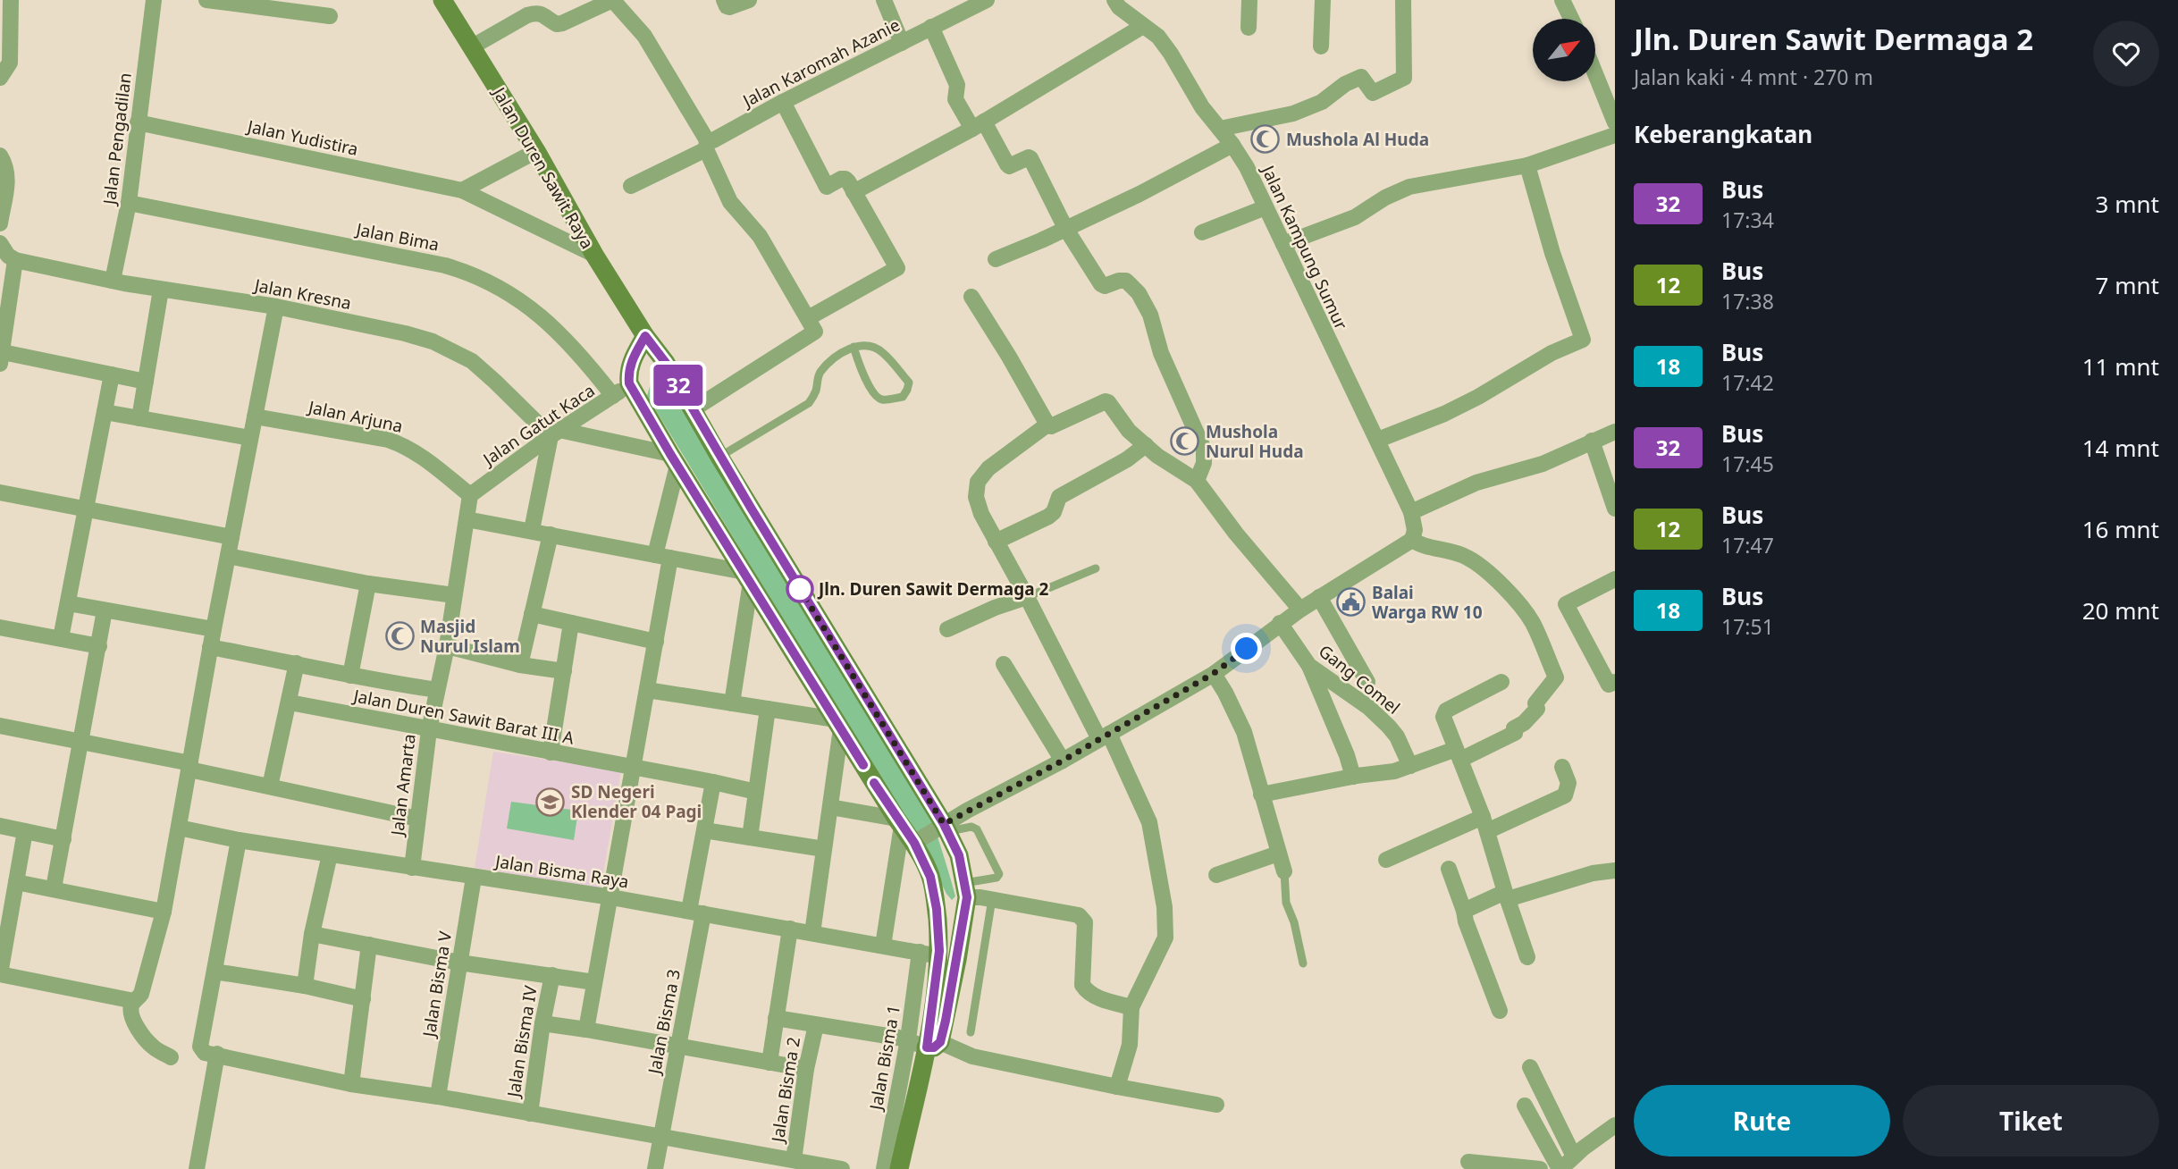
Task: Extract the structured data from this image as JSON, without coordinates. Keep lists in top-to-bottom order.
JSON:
{
  "streets": {
    "street": [
      "Jalan Karomah Azanie",
      "Jalan Yudistira",
      "Jalan Pengadilan",
      "Jalan Duren Sawit Raya",
      "Jalan Bima",
      "Jalan Kampung Sumur",
      "Jalan Kresna",
      "Jalan Arjuna",
      "Jalan Gatut Kaca",
      "Gang Comel",
      "Jalan Duren Sawit Barat III A",
      "Jalan Amarta",
      "Jalan Bisma Raya",
      "Jalan Bisma V",
      "Jalan Bisma 3",
      "Jalan Bisma IV",
      "Jalan Bisma 1",
      "Jalan Bisma 2"
    ]
  },
  "crossings": [
    ["Jalan Yudistira", "Jalan Pengadilan"],
    ["Jalan Yudistira", "Jalan Duren Sawit Raya"],
    ["Jalan Pengadilan", "Jalan Bima"],
    ["Jalan Pengadilan", "Jalan Kresna"],
    ["Jalan Duren Sawit Raya", "Jalan Gatut Kaca"],
    ["Jalan Duren Sawit Raya", "Jalan Bisma Raya"],
    ["Jalan Bima", "Jalan Gatut Kaca"],
    ["Jalan Kresna", "Jalan Gatut Kaca"],
    ["Jalan Arjuna", "Jalan Gatut Kaca"],
    ["Jalan Arjuna", "Jalan Amarta"],
    ["Jalan Gatut Kaca", "Jalan Amarta"],
    ["Jalan Duren Sawit Barat III A", "Jalan Amarta"],
    ["Jalan Duren Sawit Barat III A", "Jalan Bisma 3"],
    ["Jalan Amarta", "Jalan Bisma Raya"],
    ["Jalan Bisma Raya", "Jalan Bisma V"],
    ["Jalan Bisma Raya", "Jalan Bisma 3"],
    ["Jalan Bisma Raya", "Jalan Bisma 1"],
    ["Jalan Bisma Raya", "Jalan Bisma 2"]
  ],
  "places": {
    "mosque": ["Mushola Al Huda", "Mushola Nurul Huda", "Masjid Nurul Islam"],
    "other": ["Jln. Duren Sawit Dermaga 2"],
    "public building": ["Balai Warga RW 10"],
    "school or university": ["SD Negeri Klender 04 Pagi"]
  },
  "lines": ["bus line 32"],
  "north": "top right",
  "page": {
    "on_map": "32",
    "heading": [
      ["Jln. Duren Sawit Dermaga 2", "Jalan kaki · 4 mnt · 270 m"],
      "Keberangkatan"
    ],
    "list": [
      {
        "mark": "32",
        "name": "Bus",
        "note": "17:34",
        "value": "3 mnt"
      },
      {
        "mark": "12",
        "name": "Bus",
        "note": "17:38",
        "value": "7 mnt"
      },
      {
        "mark": "18",
        "name": "Bus",
        "note": "17:42",
        "value": "11 mnt"
      },
      {
        "mark": "32",
        "name": "Bus",
        "note": "17:45",
        "value": "14 mnt"
      },
      {
        "mark": "12",
        "name": "Bus",
        "note": "17:47",
        "value": "16 mnt"
      },
      {
        "mark": "18",
        "name": "Bus",
        "note": "17:51",
        "value": "20 mnt"
      }
    ],
    "buttons": ["Rute", "Tiket"]
  }
}
